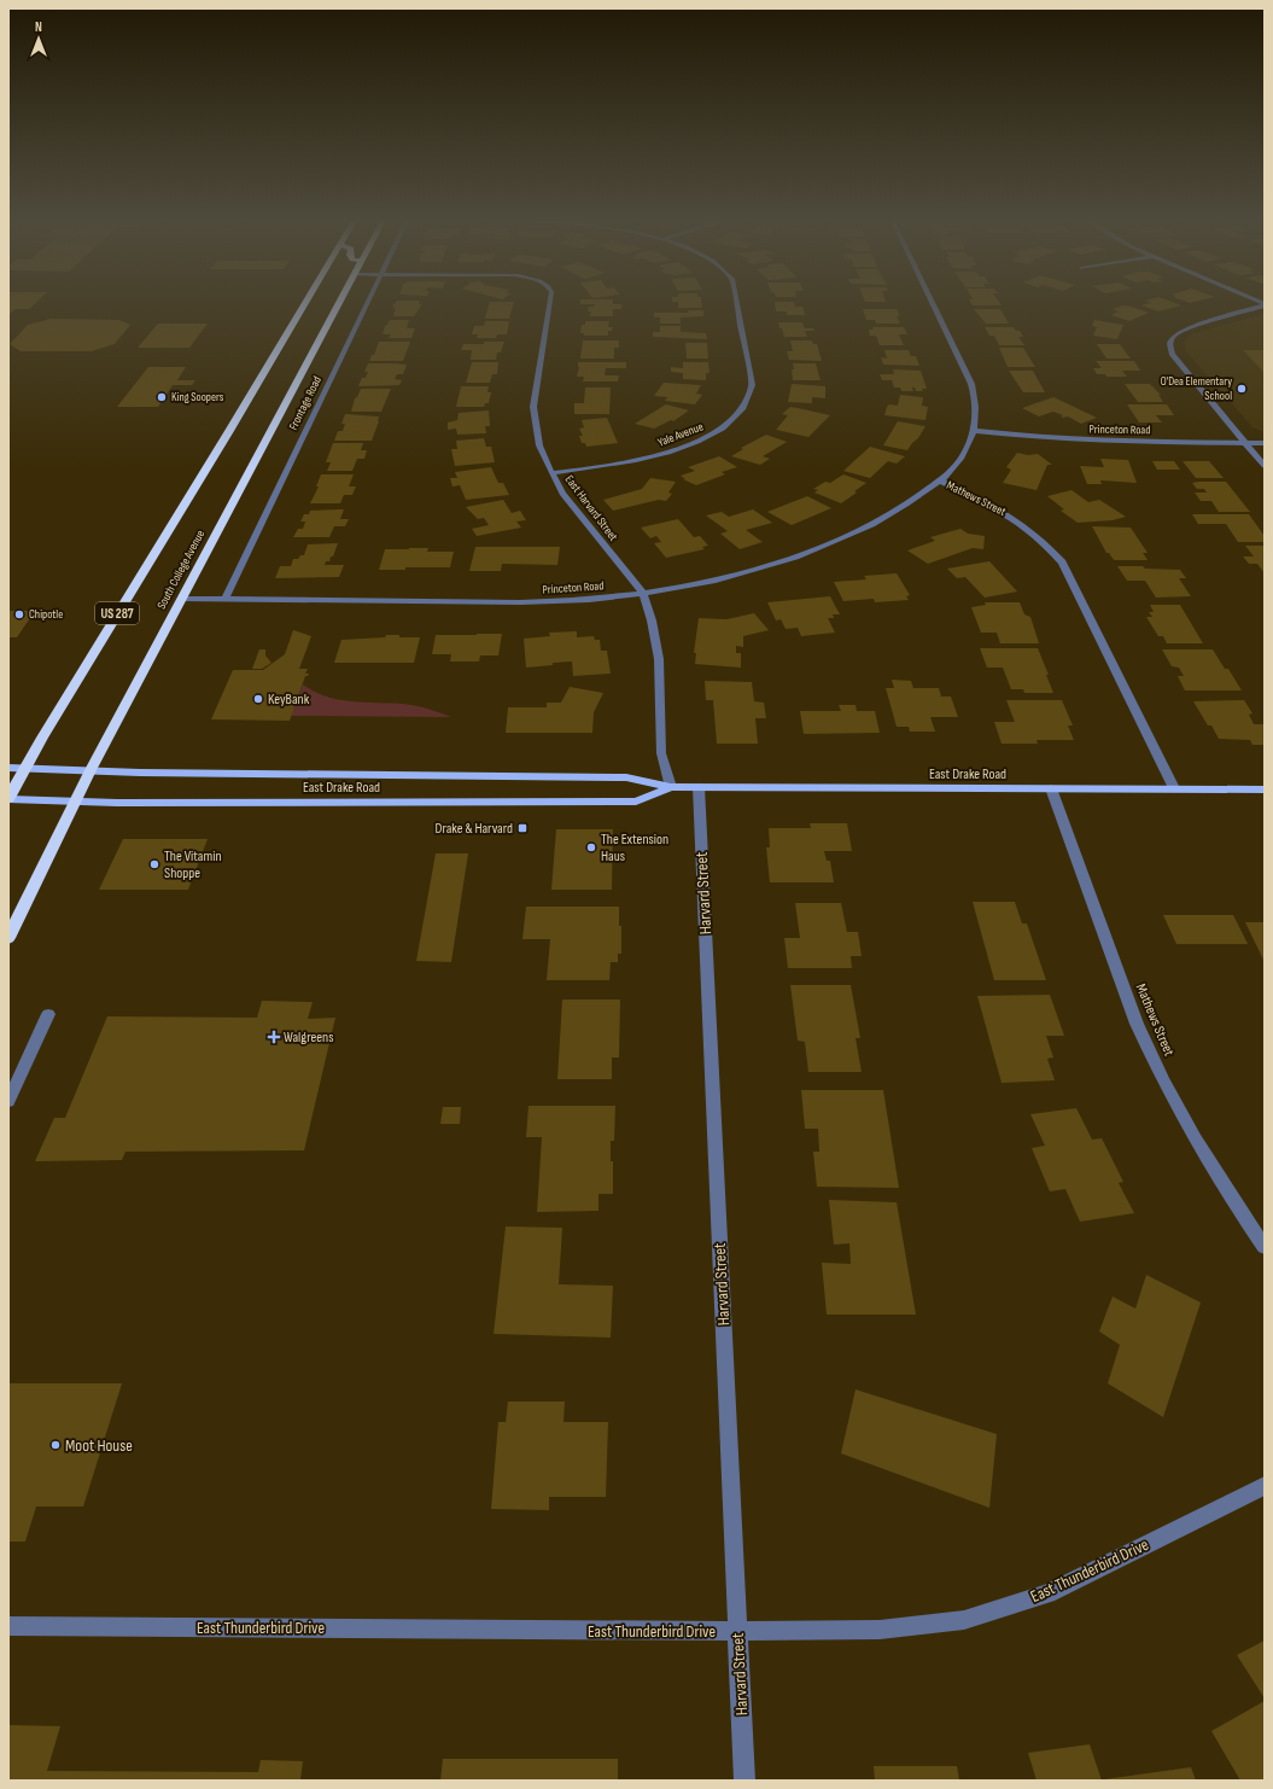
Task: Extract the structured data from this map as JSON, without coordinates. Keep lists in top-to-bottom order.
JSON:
{
  "streets": {
    "highway": ["South College Avenue", "US 287"],
    "main road": ["East Drake Road"],
    "street": [
      "Frontage Road",
      "Princeton Road",
      "Yale Avenue",
      "Mathews Street",
      "East Harvard Street",
      "Harvard Street",
      "East Thunderbird Drive"
    ]
  },
  "crossings": [
    ["Frontage Road", "Princeton Road"],
    ["Princeton Road", "Mathews Street"],
    ["Princeton Road", "East Harvard Street"],
    ["Princeton Road", "South College Avenue"],
    ["Yale Avenue", "East Harvard Street"],
    ["Mathews Street", "East Drake Road"],
    ["East Harvard Street", "East Drake Road"],
    ["South College Avenue", "East Drake Road"],
    ["East Drake Road", "Harvard Street"],
    ["Harvard Street", "East Thunderbird Drive"]
  ],
  "places": {
    "other": [
      "O'Dea Elementary School",
      "King Soopers",
      "Chipotle",
      "KeyBank",
      "The Extension Haus",
      "The Vitamin Shoppe",
      "Moot House"
    ],
    "transit": ["Drake & Harvard"],
    "health": ["Walgreens"]
  },
  "north": "top"
}
